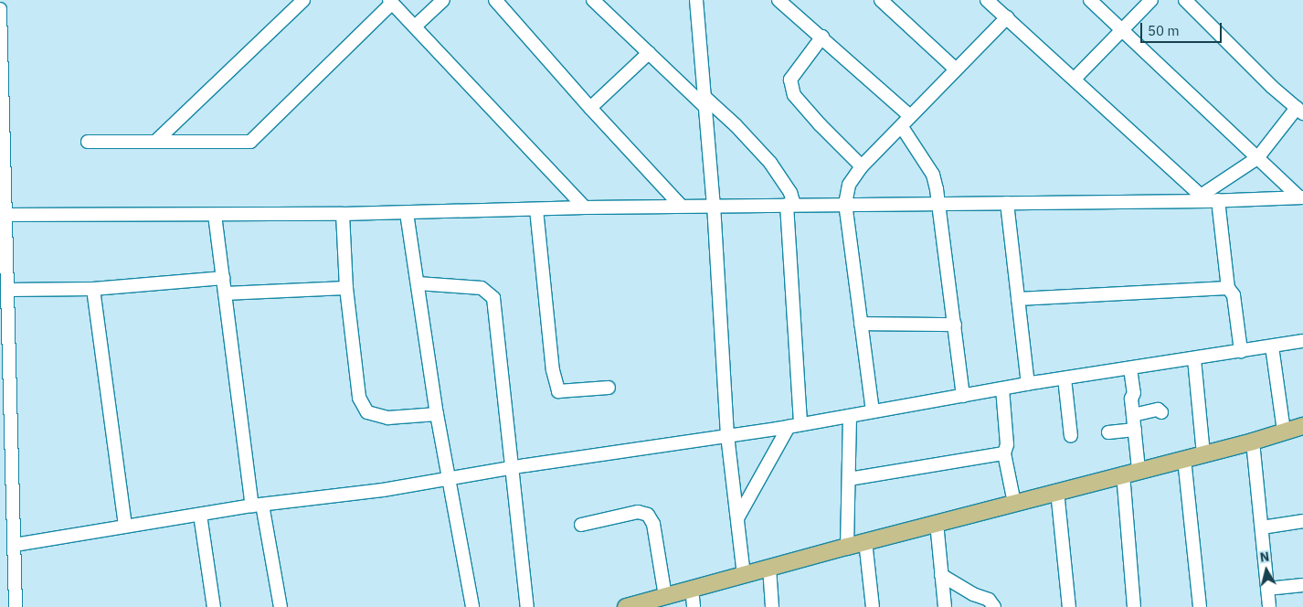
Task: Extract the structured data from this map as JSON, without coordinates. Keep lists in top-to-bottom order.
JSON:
{
  "scale_bar": "50 m",
  "north": "top"
}
